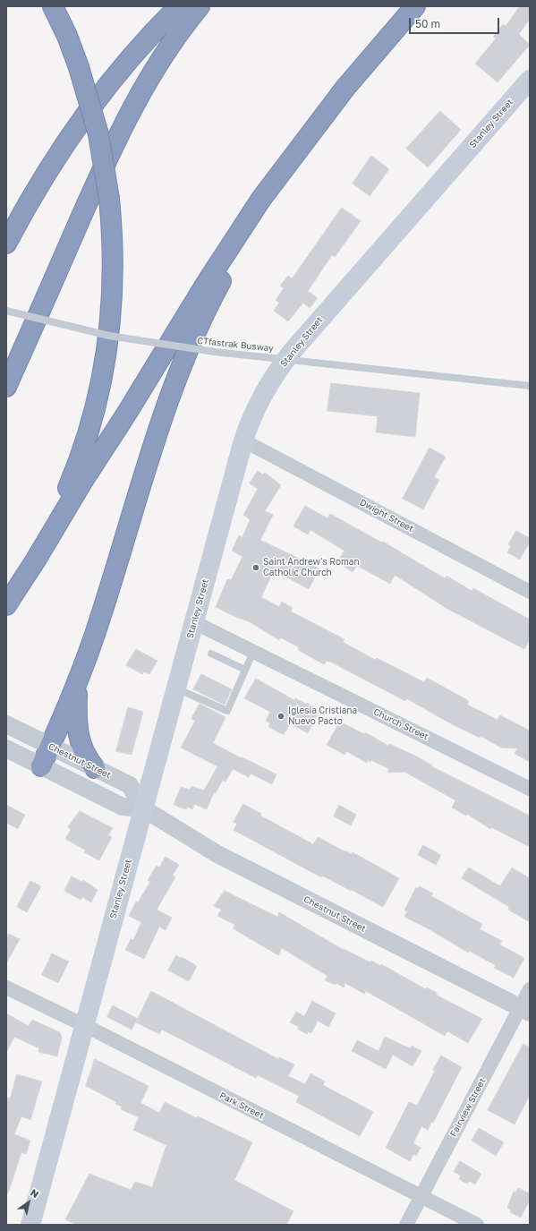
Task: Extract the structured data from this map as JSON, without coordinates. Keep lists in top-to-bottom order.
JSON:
{
  "streets": {
    "main road": ["Stanley Street"],
    "street": [
      "Dwight Street",
      "Church Street",
      "Chestnut Street",
      "Park Street",
      "Fairview Street"
    ],
    "lane": ["CTfastrak Busway"]
  },
  "crossings": [
    ["Stanley Street", "CTfastrak Busway"],
    ["Stanley Street", "Dwight Street"],
    ["Stanley Street", "Church Street"],
    ["Stanley Street", "Chestnut Street"],
    ["Stanley Street", "Park Street"],
    ["Chestnut Street", "Fairview Street"],
    ["Park Street", "Fairview Street"]
  ],
  "places": ["Saint Andrew's Roman Catholic Church", "Iglesia Cristiana Nuevo Pacto"],
  "scale_bar": "50 m",
  "north": "top right"
}
